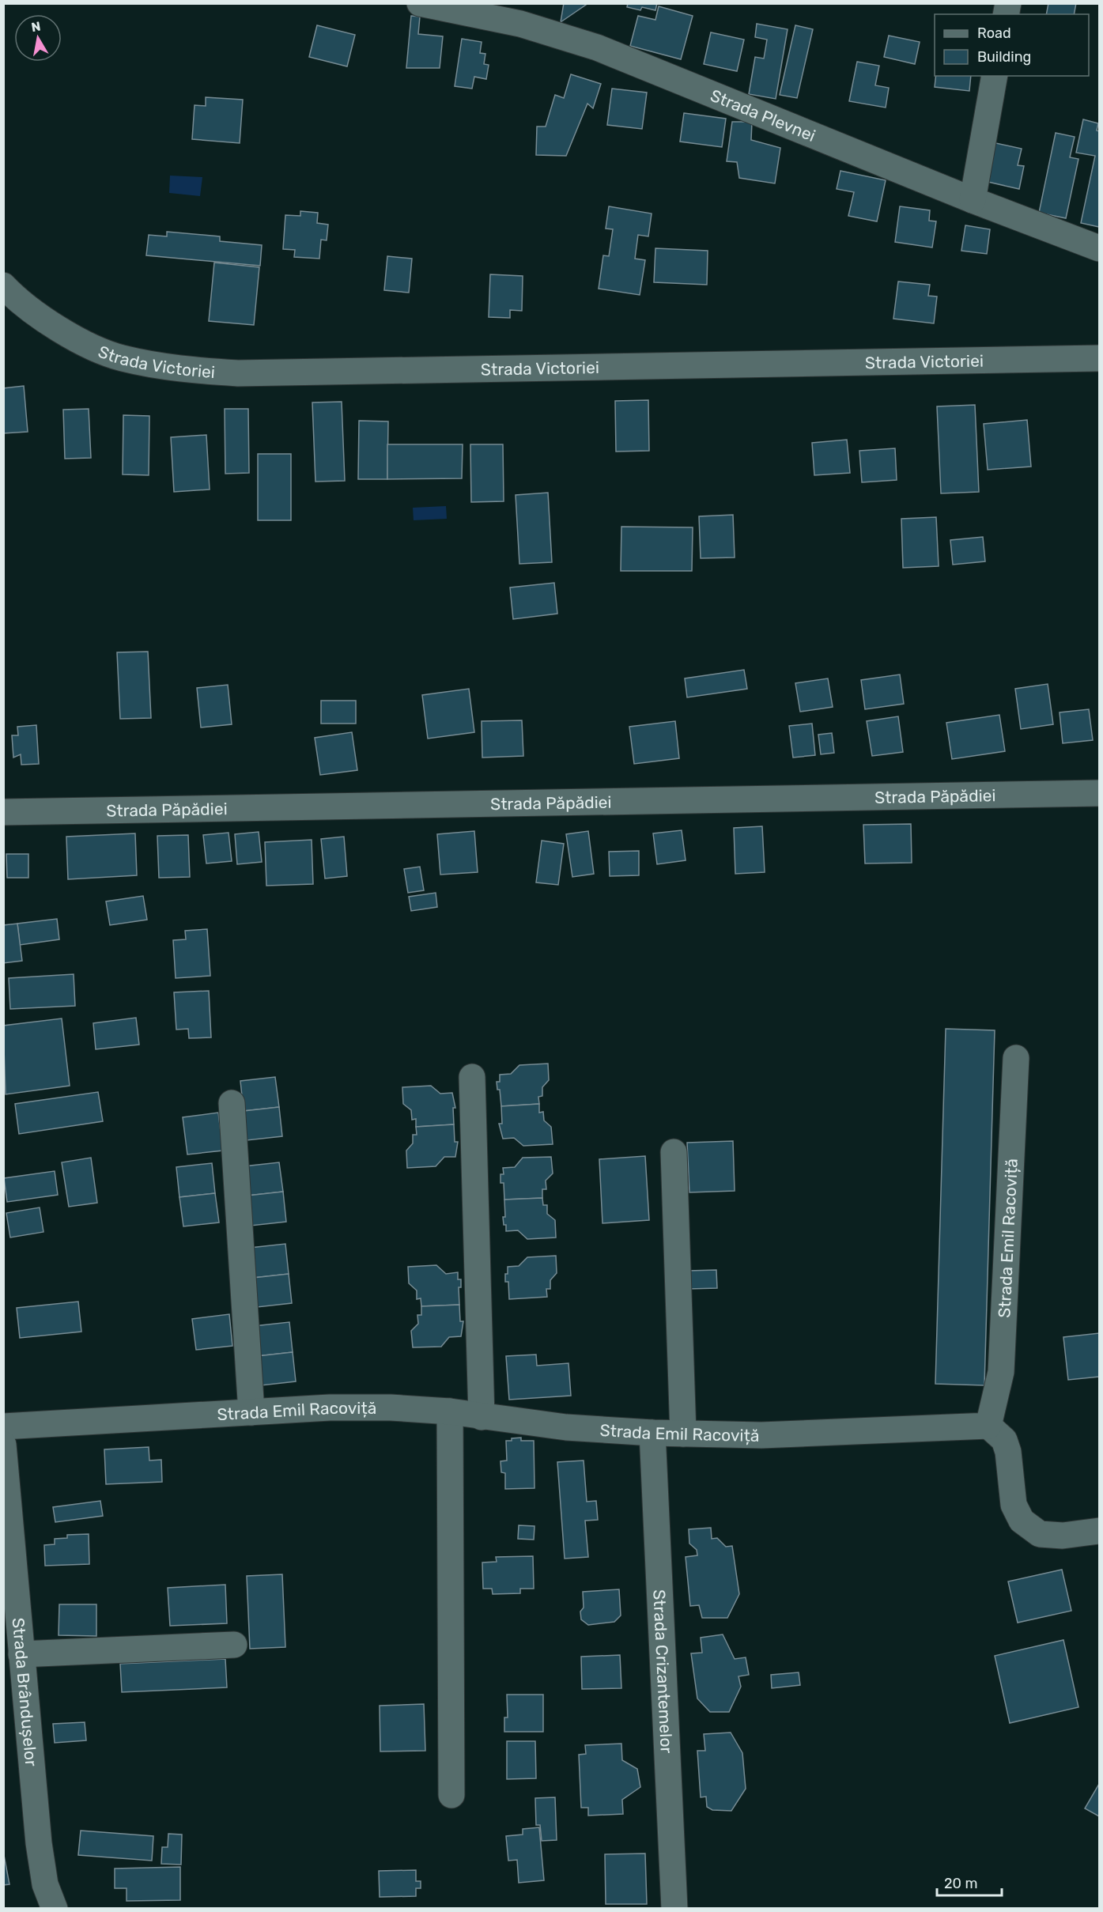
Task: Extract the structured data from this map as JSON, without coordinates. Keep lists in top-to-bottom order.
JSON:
{
  "streets": {
    "street": [
      "Strada Plevnei",
      "Strada Victoriei",
      "Strada Păpădiei",
      "Strada Emil Racoviță",
      "Strada Crizantemelor",
      "Strada Brândușelor"
    ]
  },
  "crossings": [
    ["Strada Emil Racoviță", "Strada Crizantemelor"]
  ],
  "legend": ["Road", "Building"],
  "scale_bar": "20 m",
  "north": "top"
}
